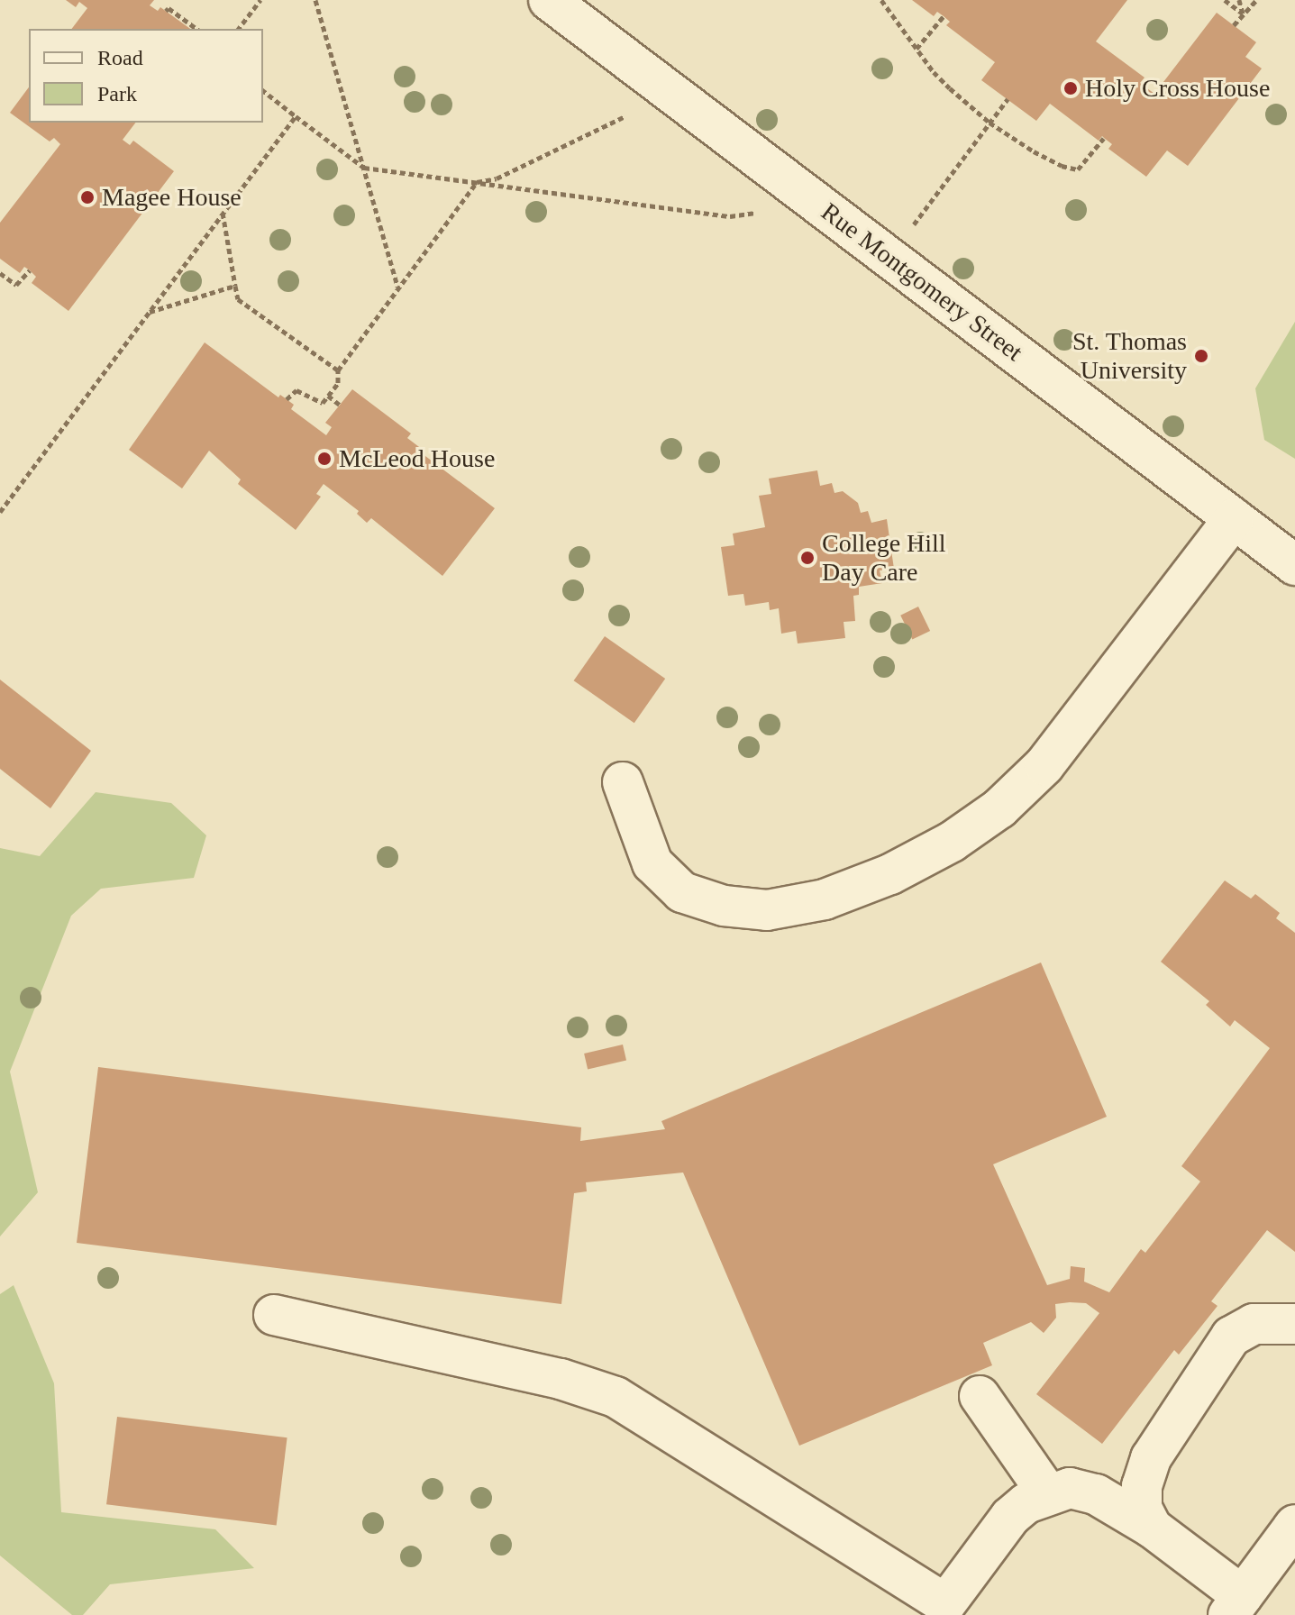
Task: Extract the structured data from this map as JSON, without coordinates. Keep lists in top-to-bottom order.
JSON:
{
  "streets": {
    "street": ["Rue Montgomery Street"]
  },
  "places": [
    "Holy Cross House",
    "Magee House",
    "St. Thomas University",
    "McLeod House",
    "College Hill Day Care"
  ],
  "legend": ["Road", "Park"]
}
